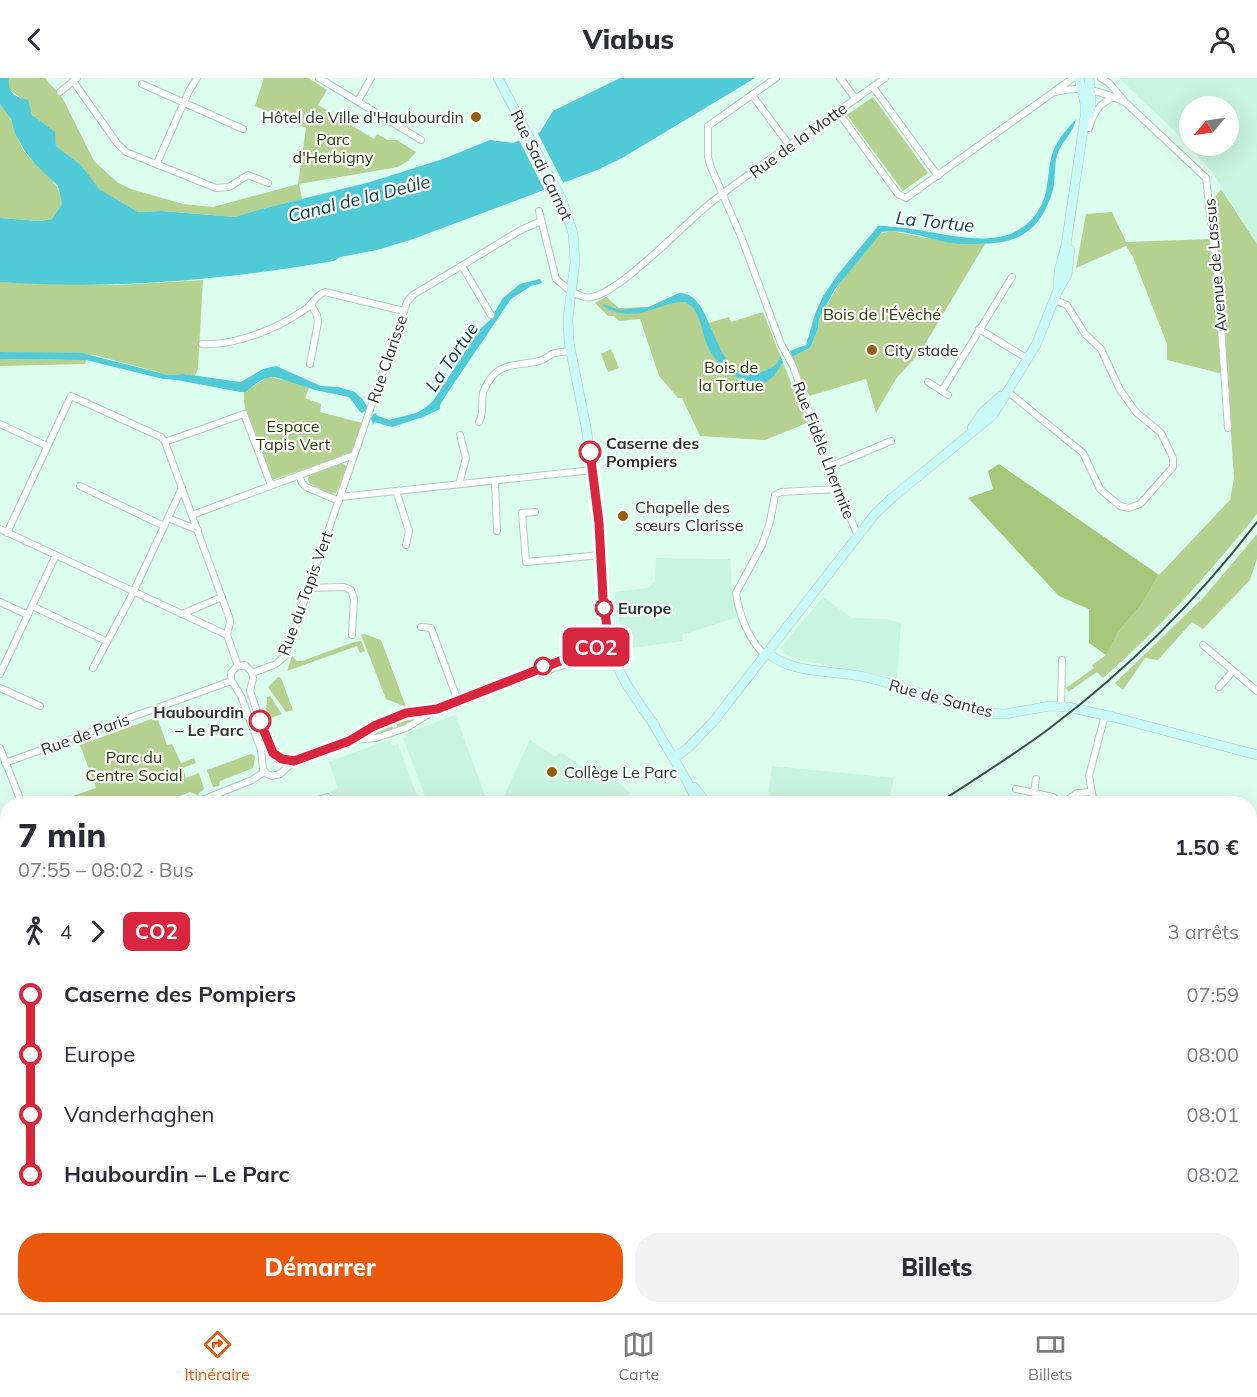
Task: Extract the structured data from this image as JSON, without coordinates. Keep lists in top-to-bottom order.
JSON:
{
  "streets": {
    "street": [
      "Rue de la Motte",
      "Rue Sadi Carnot",
      "Avenue de Lassus",
      "Rue Clarisse",
      "Rue Fidèle Lhermite",
      "Rue du Tapis Vert",
      "Rue de Santes",
      "Rue de Paris"
    ]
  },
  "crossings": [
    ["Rue de la Motte", "Rue Sadi Carnot"],
    ["Rue de la Motte", "Rue Fidèle Lhermite"],
    ["Rue Sadi Carnot", "Rue Fidèle Lhermite"],
    ["Rue Clarisse", "Rue du Tapis Vert"],
    ["Rue Fidèle Lhermite", "Rue de Santes"],
    ["Rue du Tapis Vert", "Rue de Paris"]
  ],
  "water": ["Canal de la Deûle", "La Tortue"],
  "parks": [
    "Parc d'Herbigny",
    "Bois de l'Évêché",
    "Bois de la Tortue",
    "Espace Tapis Vert",
    "Parc du Centre Social"
  ],
  "places": [
    "Hôtel de Ville d'Haubourdin",
    "City stade",
    "Caserne des Pompiers",
    "Chapelle des sœurs Clarisse",
    "Europe",
    "Haubourdin – Le Parc",
    "Collège Le Parc"
  ],
  "lines": ["bus line CO2"],
  "north": "bottom left",
  "page": {
    "header": "Viabus",
    "on_map": "CO2",
    "heading": ["7 min", "07:55 – 08:02 · Bus", "1.50 €"],
    "legs": ["4", "CO2", "3 arrêts"],
    "list": [
      {
        "name": "Caserne des Pompiers",
        "value": "07:59"
      },
      {
        "name": "Europe",
        "value": "08:00"
      },
      {
        "name": "Vanderhaghen",
        "value": "08:01"
      },
      {
        "name": "Haubourdin – Le Parc",
        "value": "08:02"
      }
    ],
    "buttons": ["Démarrer", "Billets"],
    "tabs": ["Itinéraire", "Carte", "Billets"]
  }
}
